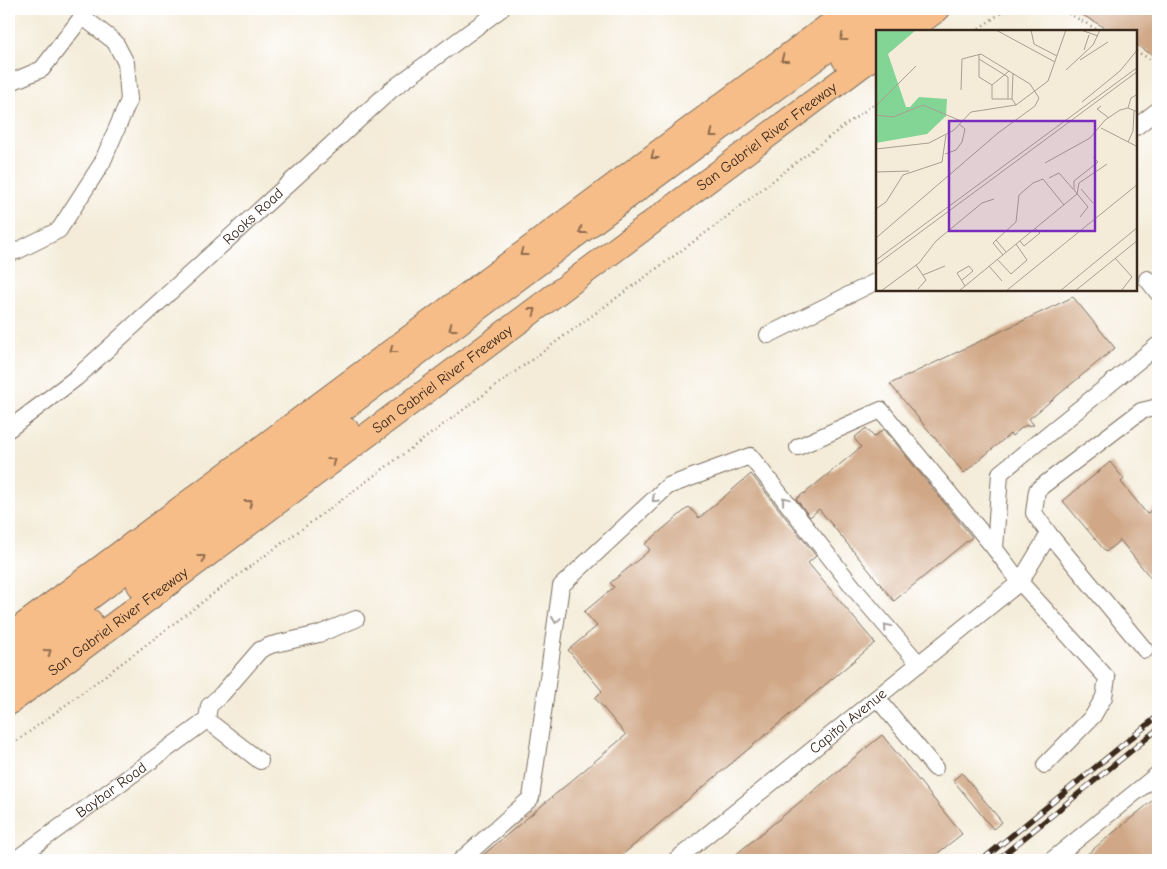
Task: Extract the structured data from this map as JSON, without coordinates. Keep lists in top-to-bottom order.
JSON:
{
  "streets": {
    "highway": ["San Gabriel River Freeway"],
    "street": ["Rooks Road", "Capitol Avenue", "Baybar Road"]
  }
}
